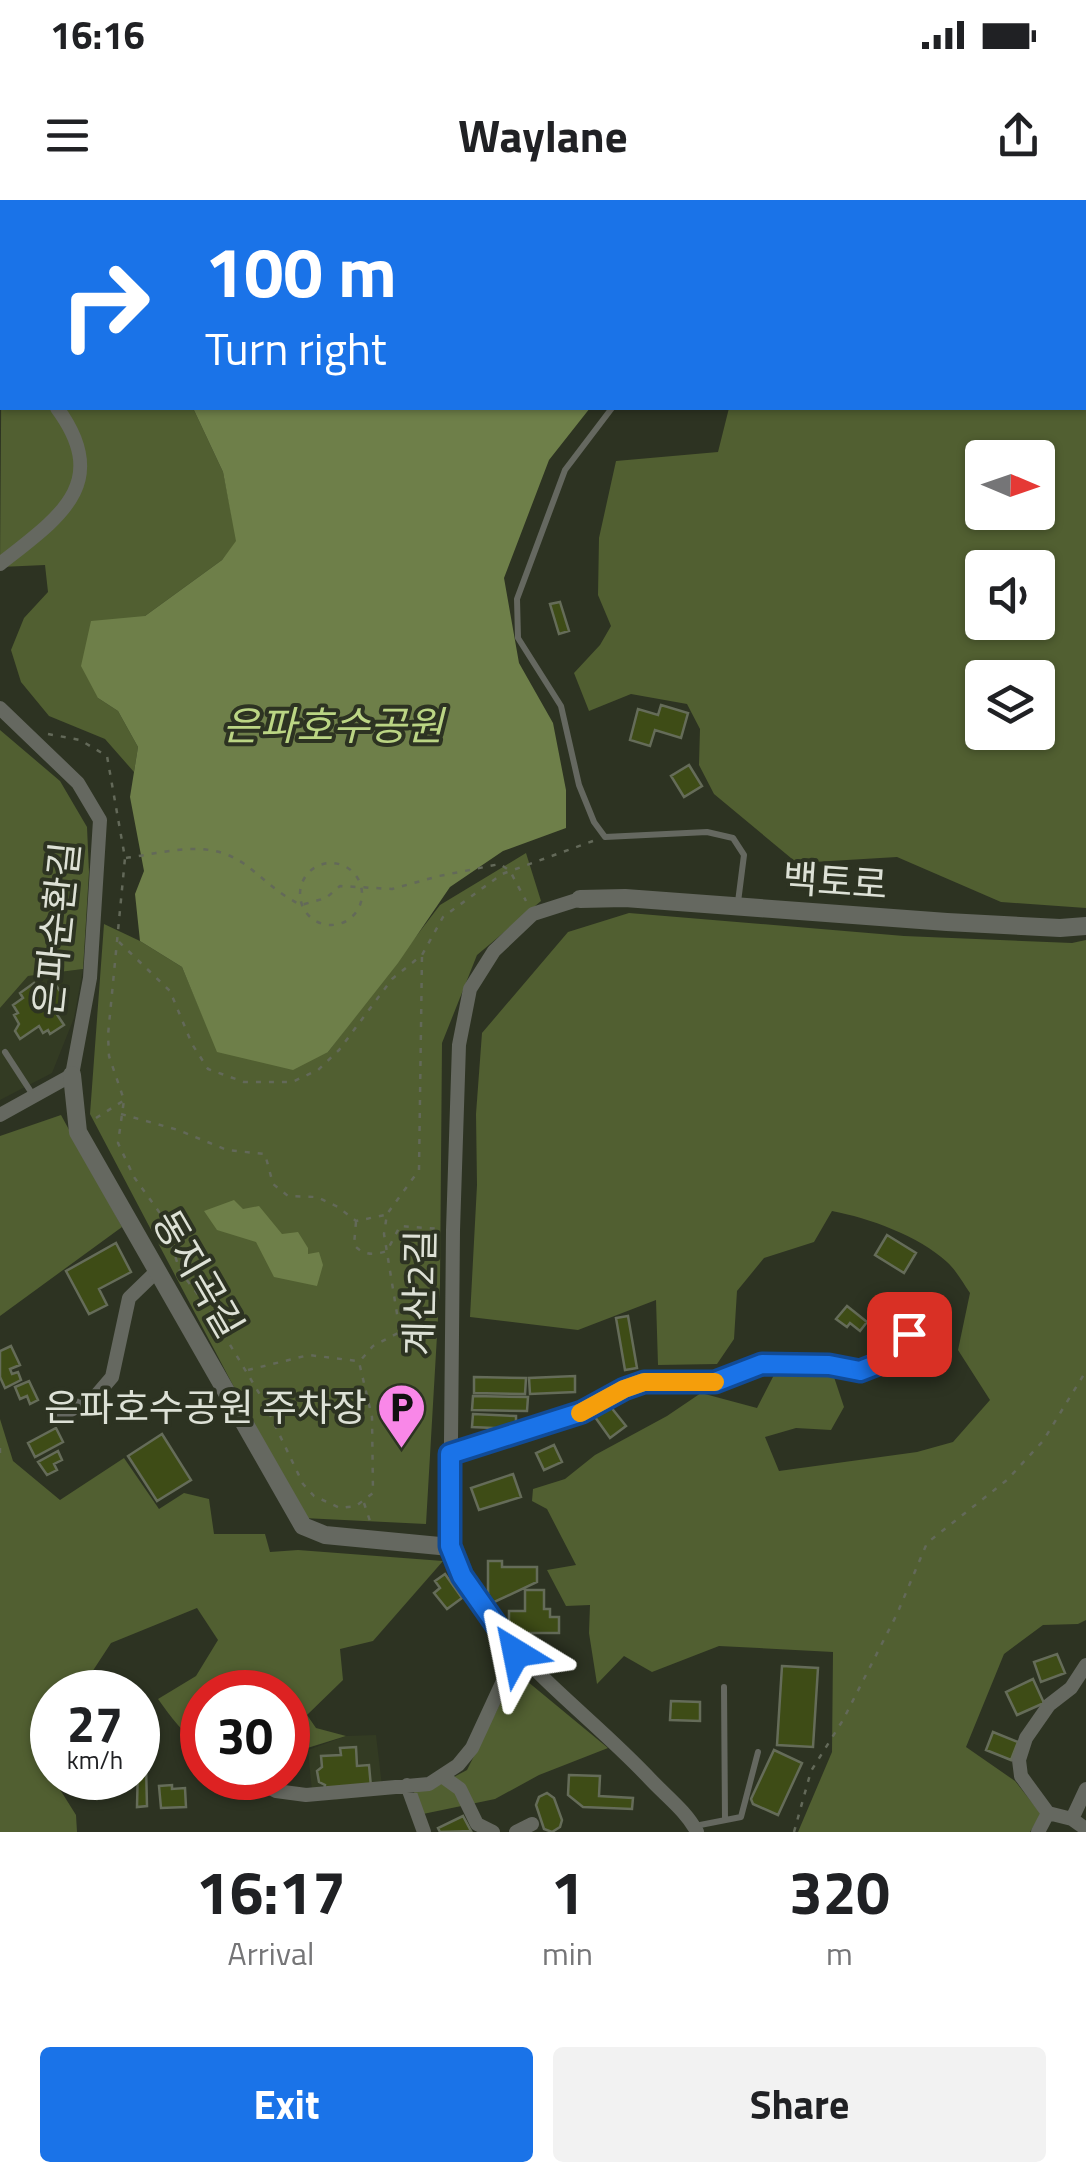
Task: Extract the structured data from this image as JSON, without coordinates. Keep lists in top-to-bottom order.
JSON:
{
  "streets": {
    "street": [
      "백토로",
      "은파순환길",
      "동지곡길",
      "계산2길"
    ]
  },
  "crossings": [
    ["백토로", "계산2길"],
    ["은파순환길", "동지곡길"],
    ["동지곡길", "계산2길"]
  ],
  "water": ["은파호수공원"],
  "places": {
    "parking": ["은파호수공원 주차장"]
  },
  "north": "right",
  "page": {
    "status": "16:16",
    "header": "Waylane",
    "turn": ["100 m", "Turn right"],
    "speed": "27 km/h",
    "limit": "30",
    "eta": [
      "16:17",
      "Arrival",
      "1",
      "min",
      "320",
      "m"
    ],
    "buttons": ["Exit", "Share"]
  }
}
